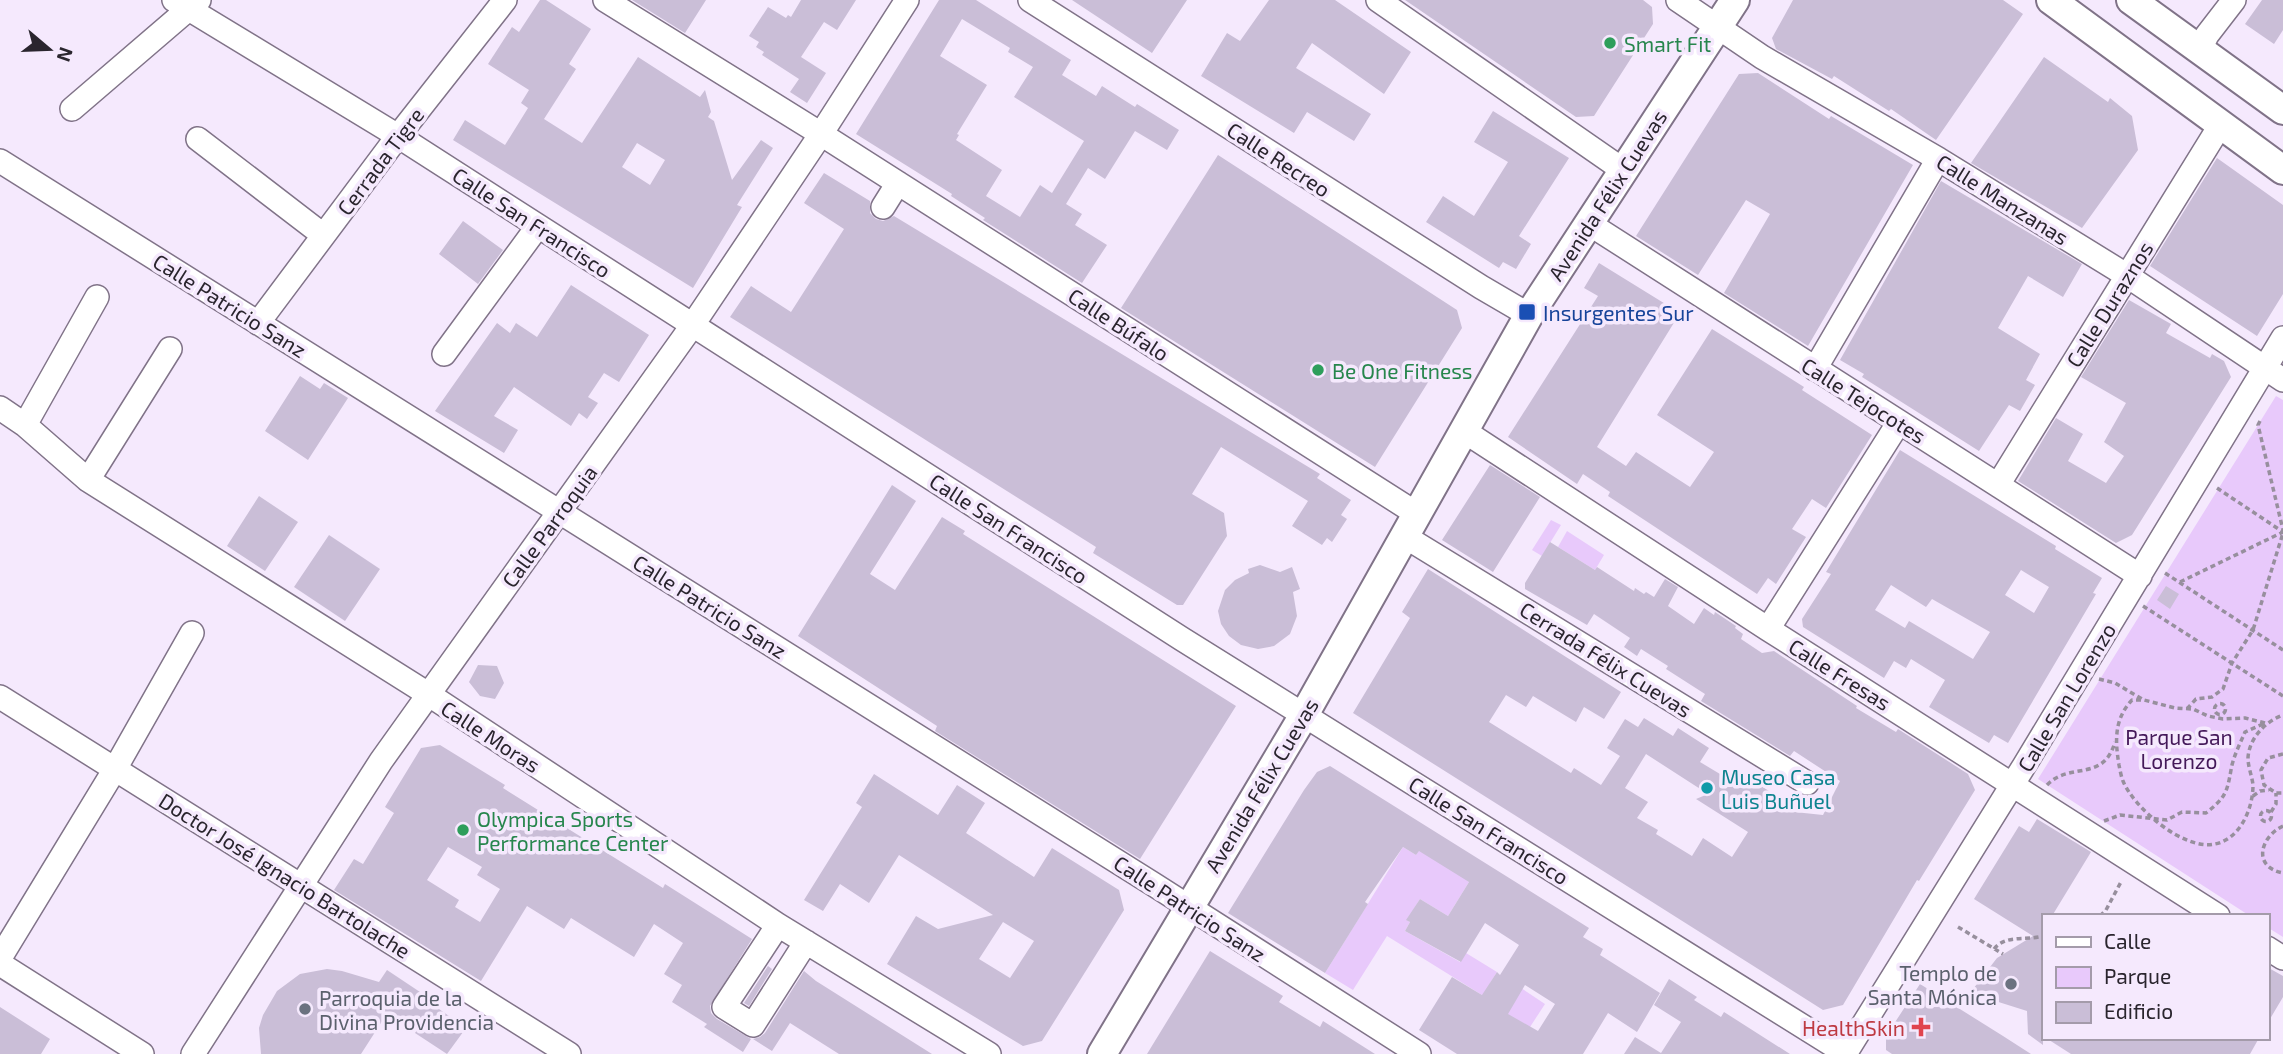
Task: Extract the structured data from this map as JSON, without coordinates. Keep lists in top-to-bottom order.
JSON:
{
  "streets": {
    "main road": ["Avenida Félix Cuevas"],
    "street": [
      "Calle Recreo",
      "Cerrada Tigre",
      "Calle Manzanas",
      "Calle San Francisco",
      "Calle Duraznos",
      "Calle Patricio Sanz",
      "Calle Búfalo",
      "Calle Tejocotes",
      "Calle Parroquia",
      "Cerrada Félix Cuevas",
      "Calle Fresas",
      "Calle San Lorenzo",
      "Calle Moras",
      "Doctor José Ignacio Bartolache"
    ]
  },
  "crossings": [
    ["Calle Recreo", "Avenida Félix Cuevas"],
    ["Cerrada Tigre", "Calle San Francisco"],
    ["Cerrada Tigre", "Calle Patricio Sanz"],
    ["Avenida Félix Cuevas", "Calle Manzanas"],
    ["Avenida Félix Cuevas", "Calle San Francisco"],
    ["Avenida Félix Cuevas", "Calle Patricio Sanz"],
    ["Avenida Félix Cuevas", "Calle Búfalo"],
    ["Avenida Félix Cuevas", "Calle Tejocotes"],
    ["Avenida Félix Cuevas", "Cerrada Félix Cuevas"],
    ["Avenida Félix Cuevas", "Calle Fresas"],
    ["Calle Manzanas", "Calle Duraznos"],
    ["Calle Manzanas", "Calle San Lorenzo"],
    ["Calle San Francisco", "Calle Parroquia"],
    ["Calle San Francisco", "Calle San Lorenzo"],
    ["Calle Duraznos", "Calle Tejocotes"],
    ["Calle Patricio Sanz", "Calle Parroquia"],
    ["Calle Búfalo", "Calle Parroquia"],
    ["Calle Búfalo", "Cerrada Félix Cuevas"],
    ["Calle Tejocotes", "Calle San Lorenzo"],
    ["Calle Parroquia", "Calle Moras"],
    ["Calle Parroquia", "Doctor José Ignacio Bartolache"],
    ["Calle Fresas", "Calle San Lorenzo"]
  ],
  "parks": ["Parque San Lorenzo"],
  "places": {
    "other": [
      "Smart Fit",
      "Be One Fitness",
      "Museo Casa Luis Buñuel",
      "Olympica Sports Performance Center",
      "Templo de Santa Mónica",
      "Parroquia de la Divina Providencia"
    ],
    "transit": ["Insurgentes Sur"],
    "health": ["HealthSkin"]
  },
  "legend": ["Calle", "Parque", "Edificio"],
  "north": "right"
}
